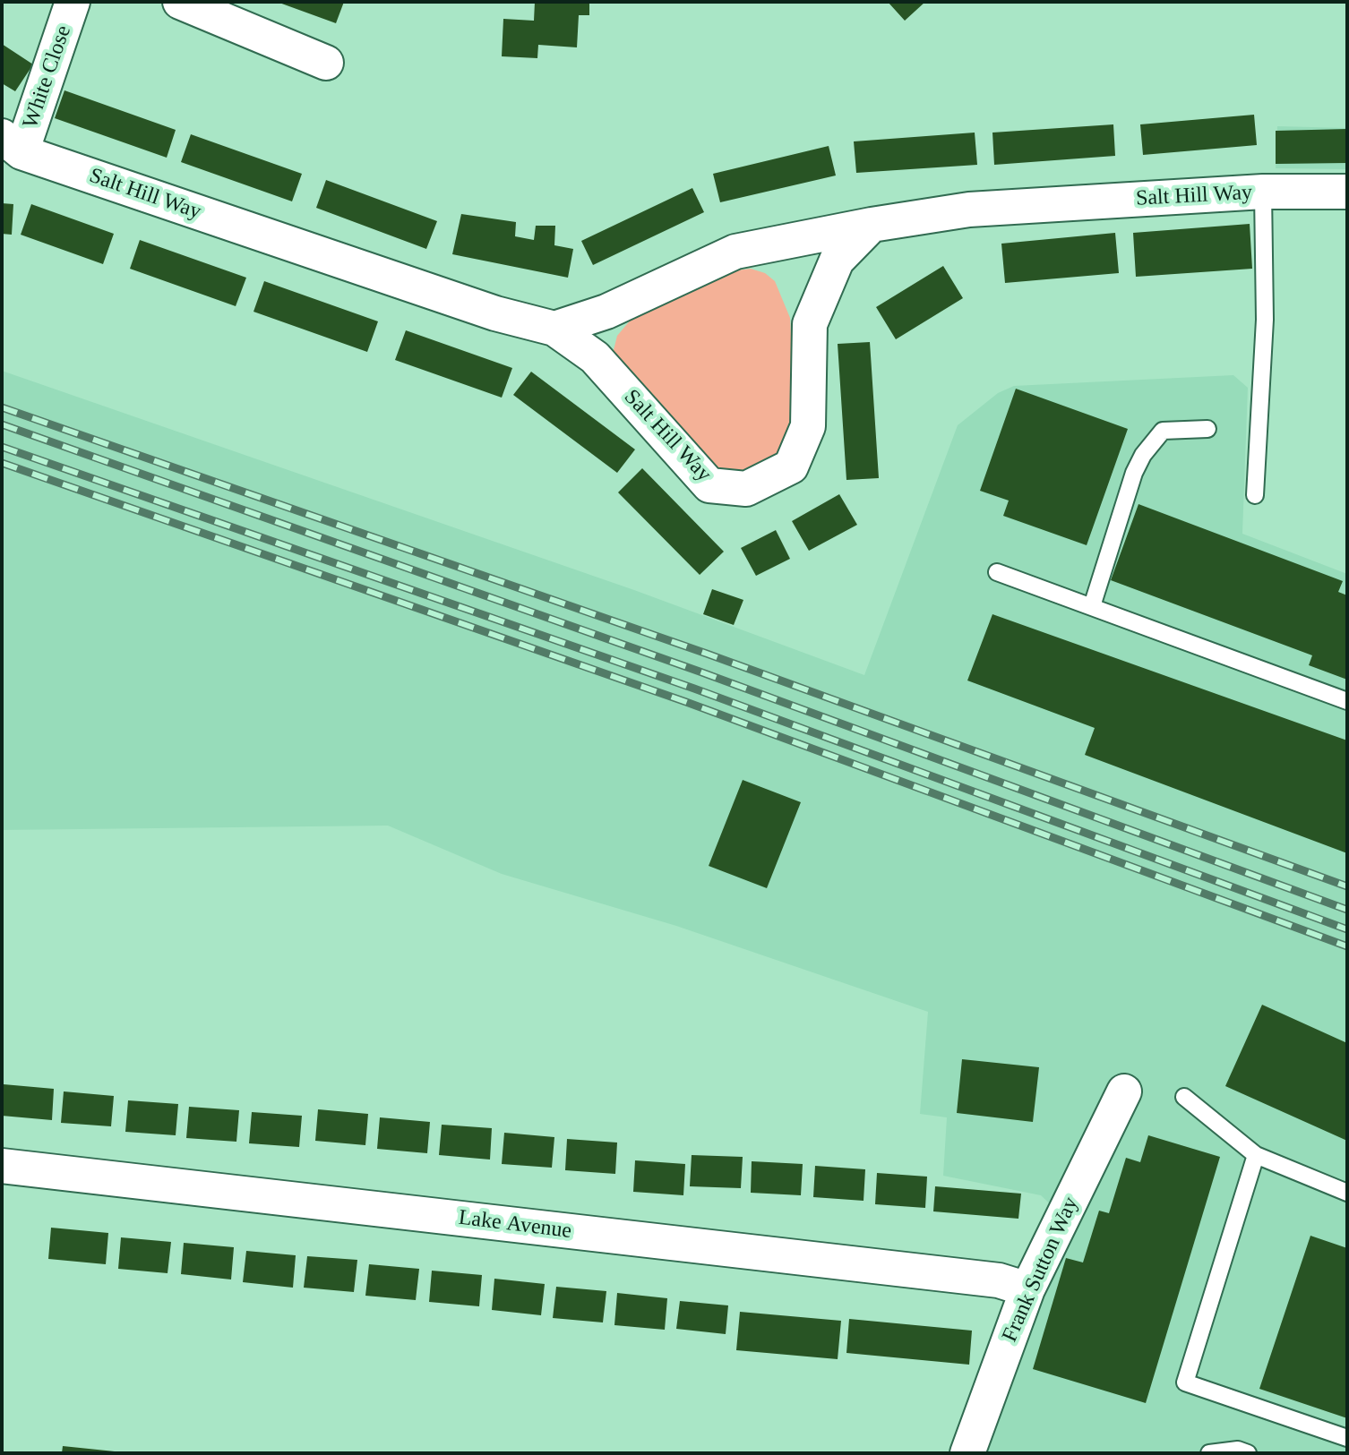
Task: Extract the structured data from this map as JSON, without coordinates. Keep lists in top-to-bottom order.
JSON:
{
  "streets": {
    "street": [
      "White Close",
      "Salt Hill Way",
      "Lake Avenue",
      "Frank Sutton Way"
    ]
  },
  "crossings": [
    ["White Close", "Salt Hill Way"],
    ["Lake Avenue", "Frank Sutton Way"]
  ]
}
